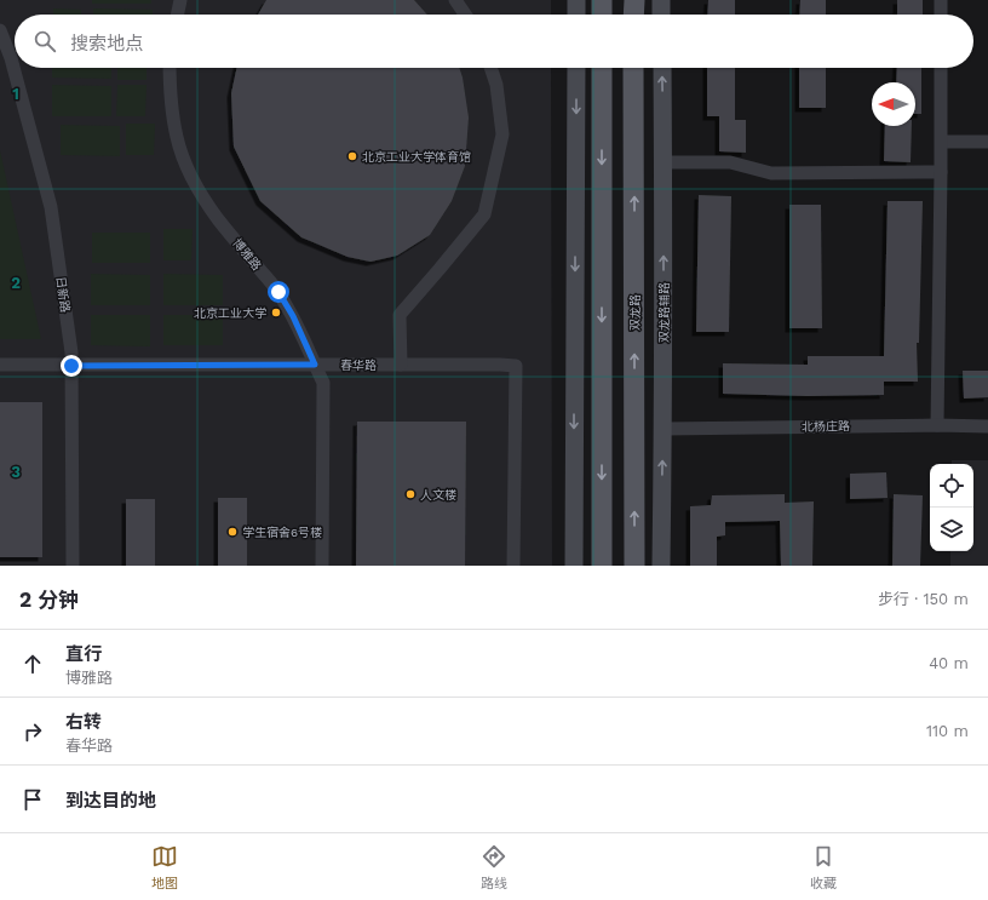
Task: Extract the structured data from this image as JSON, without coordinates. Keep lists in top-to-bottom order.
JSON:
{
  "streets": {
    "main road": ["双龙路", "双龙路辅路"],
    "street": [
      "博雅路",
      "日新路",
      "春华路",
      "北杨庄路"
    ]
  },
  "crossings": [
    ["博雅路", "春华路"],
    ["日新路", "春华路"],
    ["双龙路辅路", "北杨庄路"]
  ],
  "places": [
    "北京工业大学体育馆",
    "北京工业大学",
    "人文楼",
    "学生宿舍6号楼"
  ],
  "north": "left",
  "page": {
    "search": "搜索地点",
    "heading": ["2 分钟", "步行 · 150 m"],
    "list": [
      ["直行", "博雅路", "40 m"],
      ["右转", "春华路", "110 m"],
      "到达目的地"
    ],
    "nav": ["地图", "路线", "收藏"]
  },
  "grid": {
    "rows": ["1", "2", "3"]
  }
}
